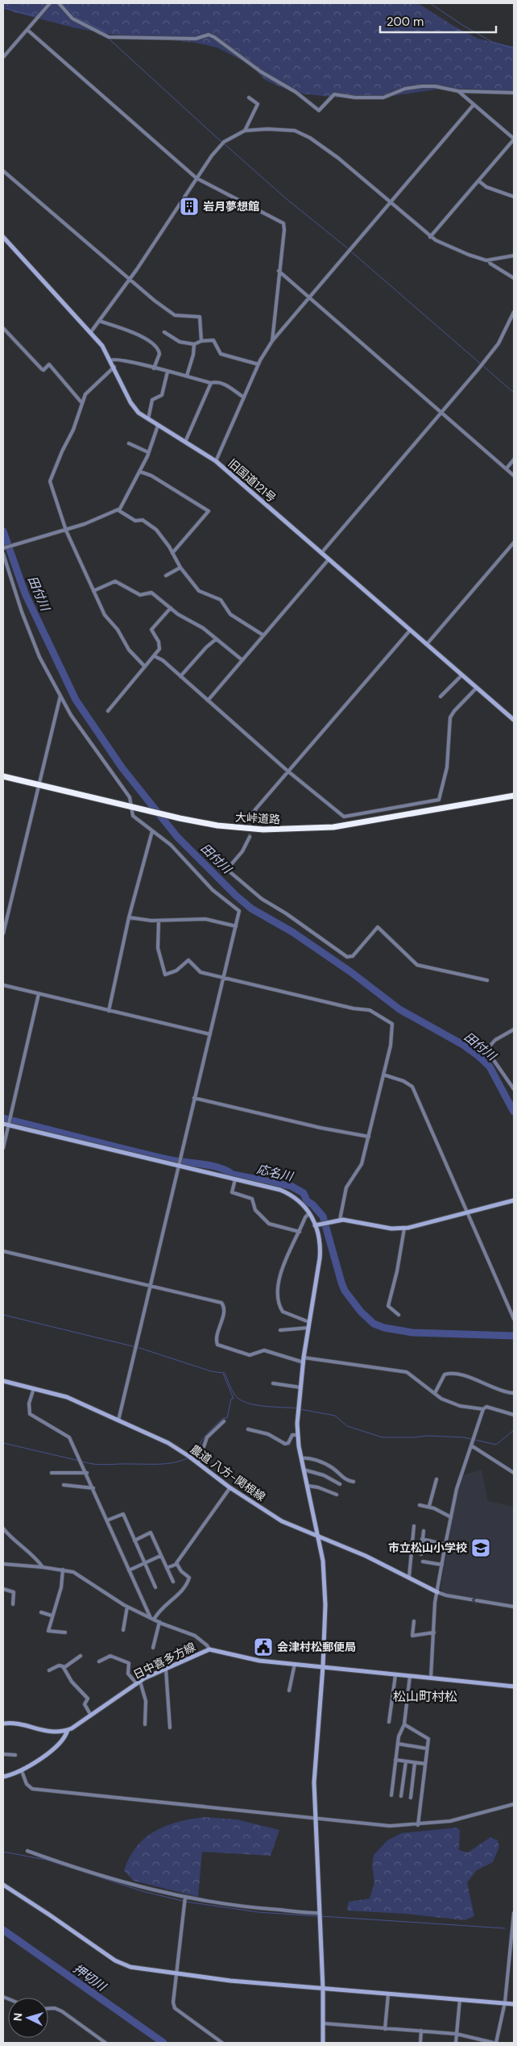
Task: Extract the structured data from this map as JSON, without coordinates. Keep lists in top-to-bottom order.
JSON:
{
  "streets": {
    "highway": ["大峠道路"],
    "street": ["旧国道121号", "農道 八方-関根線", "日中喜多方線"]
  },
  "districts": ["松山町村松"],
  "water": ["田付川", "応名川", "押切川"],
  "places": {
    "building": ["岩月夢想館"],
    "school or university": ["市立松山小学校"],
    "public building": ["会津村松郵便局"]
  },
  "scale_bar": "200 m",
  "north": "left"
}
